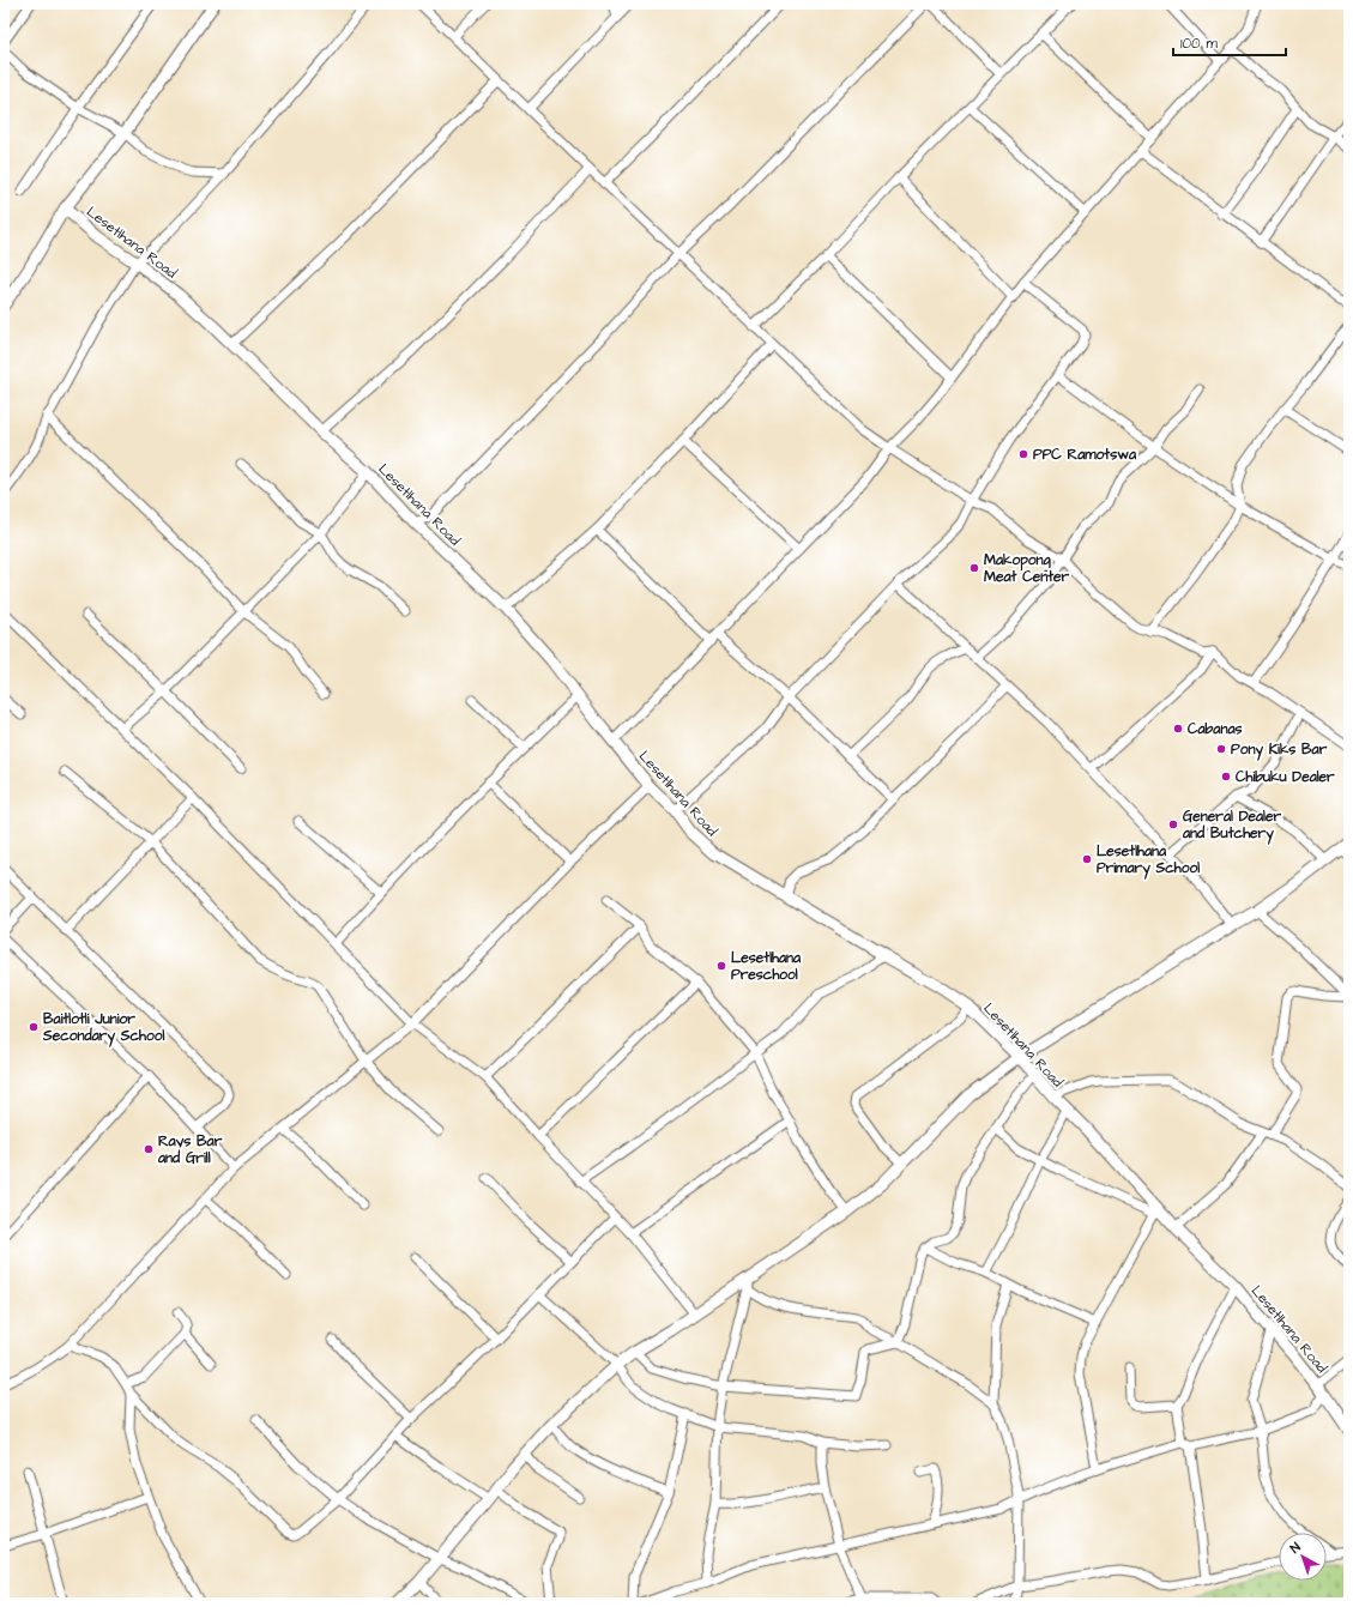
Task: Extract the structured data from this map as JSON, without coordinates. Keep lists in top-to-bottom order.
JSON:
{
  "streets": {
    "street": ["Lesetlhana Road"]
  },
  "places": [
    "PPC Ramotswa",
    "Makopong Meat Center",
    "Cabanas",
    "Pony Kiks Bar",
    "Chibuku Dealer",
    "General Dealer and Butchery",
    "Lesetlhana Primary School",
    "Lesetlhana Preschool",
    "Baitlotli Junior Secondary School",
    "Rays Bar and Grill"
  ],
  "scale_bar": "100 m",
  "north": "top left"
}
